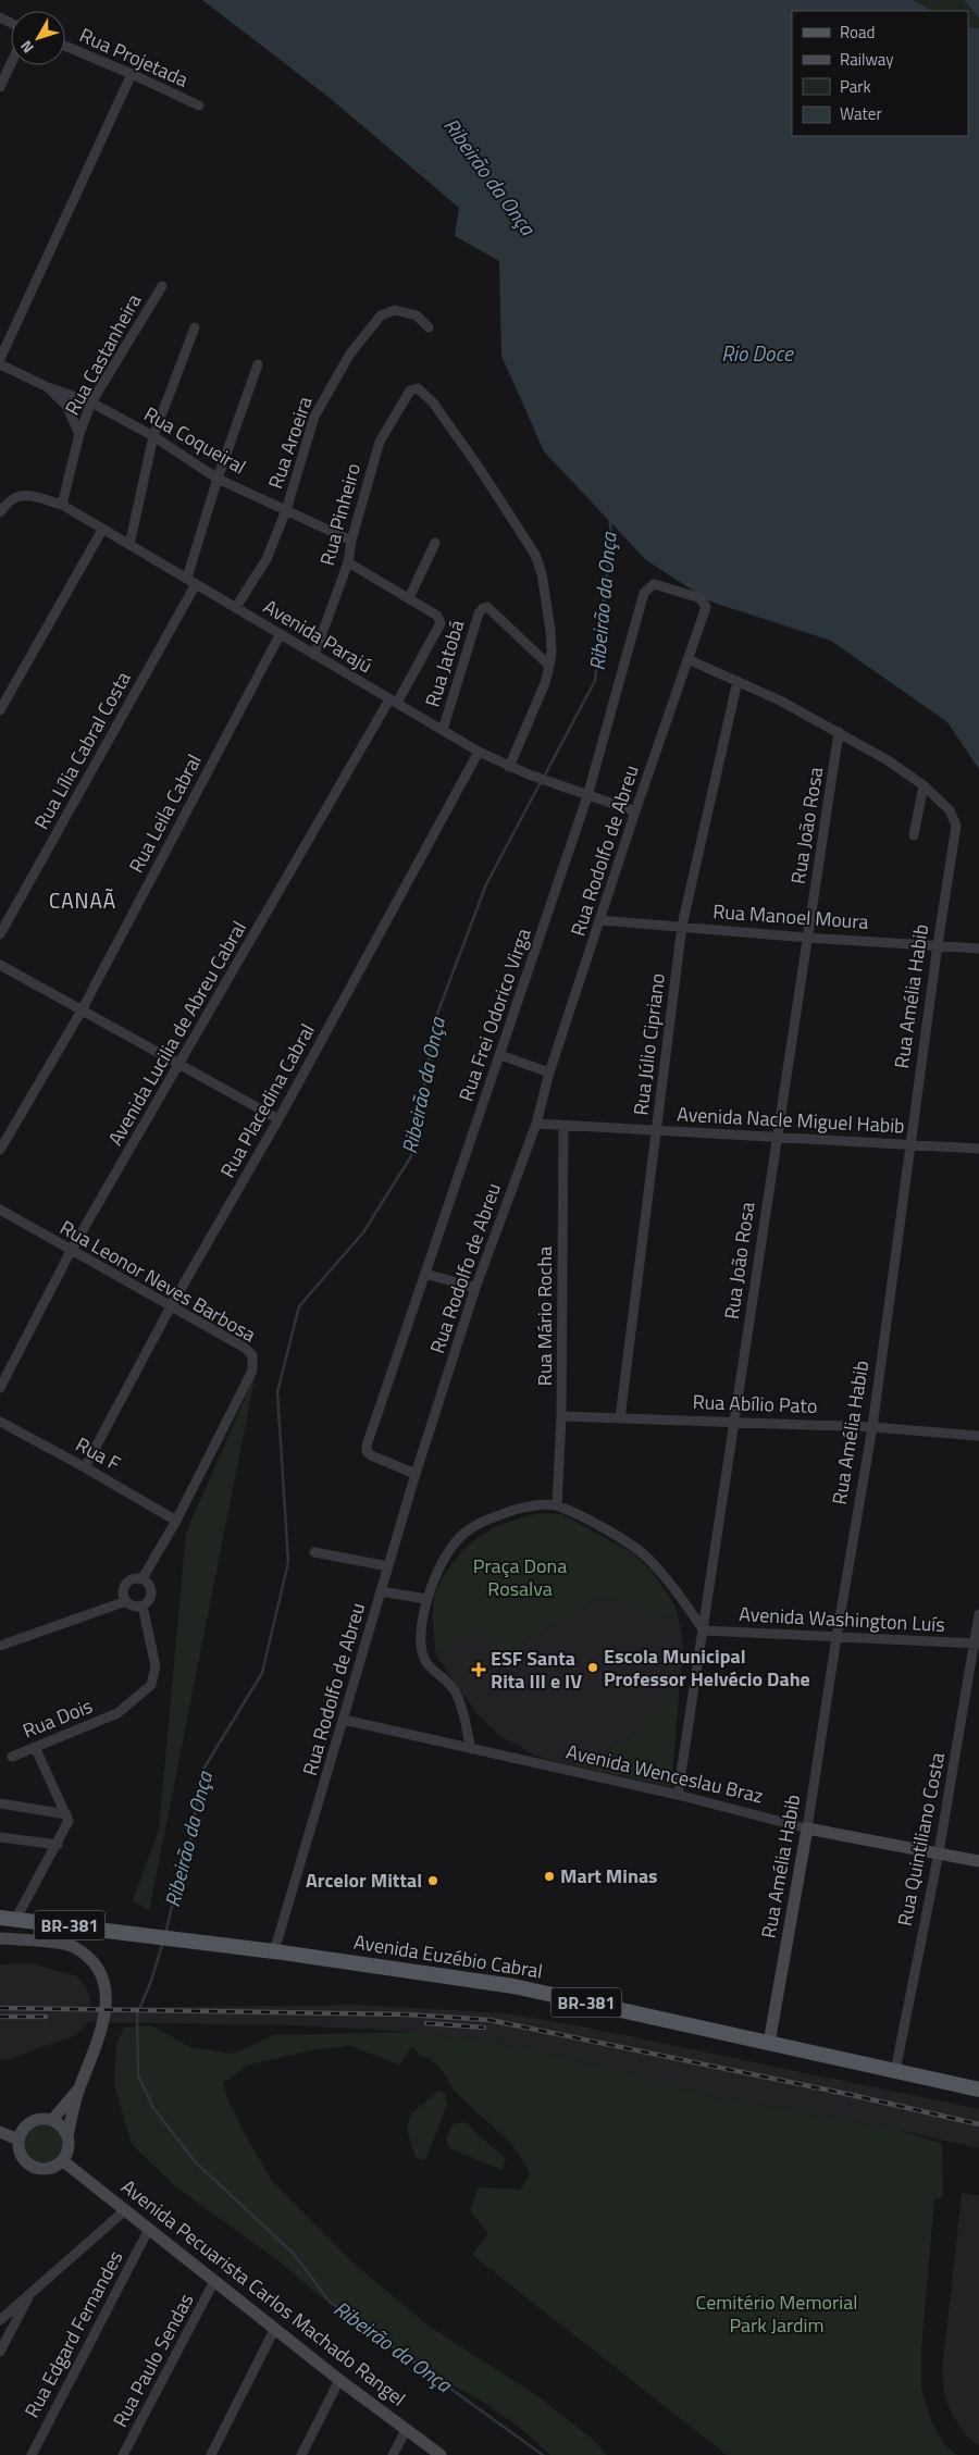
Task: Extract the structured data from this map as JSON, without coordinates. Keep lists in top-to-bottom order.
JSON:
{
  "streets": {
    "main road": ["BR-381", "Avenida Euzébio Cabral"],
    "street": [
      "Rua Projetada",
      "Rua Castanheira",
      "Rua Coqueiral",
      "Rua Aroeira",
      "Rua Pinheiro",
      "Avenida Parajú",
      "Rua Jatobá",
      "Rua Lília Cabral Costa",
      "Rua Leila Cabral",
      "Rua João Rosa",
      "Rua Rodolfo de Abreu",
      "Rua Manoel Moura",
      "Rua Amélia Habib",
      "Rua Frei Odorico Virga",
      "Avenida Lucilia de Abreu Cabral",
      "Rua Júlio Cipriano",
      "Rua Placedina Cabral",
      "Avenida Nacle Miguel Habib",
      "Rua Leonor Neves Barbosa",
      "Rua Mário Rocha",
      "Rua Abílio Pato",
      "Rua F",
      "Avenida Washington Luís",
      "Rua Dois",
      "Avenida Wenceslau Braz",
      "Rua Quintiliano Costa",
      "Avenida Pecuarista Carlos Machado Rangel",
      "Rua Edgard Fernandes",
      "Rua Paulo Sendas"
    ]
  },
  "crossings": [
    ["Rua Castanheira", "Rua Coqueiral"],
    ["Rua Castanheira", "Avenida Parajú"],
    ["Rua Coqueiral", "Rua Aroeira"],
    ["Rua Coqueiral", "Rua Pinheiro"],
    ["Rua Coqueiral", "Rua Lília Cabral Costa"],
    ["Rua Aroeira", "Avenida Parajú"],
    ["Rua Pinheiro", "Avenida Parajú"],
    ["Rua Pinheiro", "Rua Jatobá"],
    ["Avenida Parajú", "Rua Jatobá"],
    ["Avenida Parajú", "Rua Lília Cabral Costa"],
    ["Avenida Parajú", "Rua Leila Cabral"],
    ["Avenida Parajú", "Rua Rodolfo de Abreu"],
    ["Avenida Parajú", "Rua Frei Odorico Virga"],
    ["Avenida Parajú", "Avenida Lucilia de Abreu Cabral"],
    ["Avenida Parajú", "Rua Placedina Cabral"],
    ["Rua João Rosa", "Rua Manoel Moura"],
    ["Rua João Rosa", "Avenida Nacle Miguel Habib"],
    ["Rua João Rosa", "Rua Abílio Pato"],
    ["Rua João Rosa", "Avenida Washington Luís"],
    ["Rua João Rosa", "Avenida Wenceslau Braz"],
    ["Rua Rodolfo de Abreu", "Rua Manoel Moura"],
    ["Rua Rodolfo de Abreu", "Rua Frei Odorico Virga"],
    ["Rua Rodolfo de Abreu", "Avenida Nacle Miguel Habib"],
    ["Rua Rodolfo de Abreu", "Avenida Wenceslau Braz"],
    ["Rua Rodolfo de Abreu", "Avenida Euzébio Cabral"],
    ["Rua Manoel Moura", "Rua Amélia Habib"],
    ["Rua Manoel Moura", "Rua Júlio Cipriano"],
    ["Rua Amélia Habib", "Avenida Nacle Miguel Habib"],
    ["Rua Amélia Habib", "Rua Abílio Pato"],
    ["Rua Amélia Habib", "Avenida Washington Luís"],
    ["Rua Amélia Habib", "Avenida Wenceslau Braz"],
    ["Rua Amélia Habib", "Avenida Euzébio Cabral"],
    ["Avenida Lucilia de Abreu Cabral", "Rua Leonor Neves Barbosa"],
    ["Rua Júlio Cipriano", "Avenida Nacle Miguel Habib"],
    ["Rua Júlio Cipriano", "Rua Abílio Pato"],
    ["Rua Placedina Cabral", "Rua Leonor Neves Barbosa"],
    ["Rua Placedina Cabral", "Rua F"],
    ["Avenida Nacle Miguel Habib", "Rua Mário Rocha"],
    ["Rua Leonor Neves Barbosa", "Rua F"],
    ["Rua Mário Rocha", "Rua Abílio Pato"],
    ["Avenida Washington Luís", "Rua Quintiliano Costa"],
    ["Avenida Wenceslau Braz", "Rua Quintiliano Costa"],
    ["Rua Quintiliano Costa", "Avenida Euzébio Cabral"],
    ["Avenida Pecuarista Carlos Machado Rangel", "Rua Edgard Fernandes"],
    ["Avenida Pecuarista Carlos Machado Rangel", "Rua Paulo Sendas"]
  ],
  "districts": ["CANAÃ"],
  "water": ["Ribeirão da Onça", "Rio Doce"],
  "parks": ["Praça Dona Rosalva", "Cemitério Memorial Park Jardim"],
  "places": {
    "other": ["Escola Municipal Professor Helvécio Dahe", "Mart Minas", "Arcelor Mittal"],
    "health": ["ESF Santa Rita III e IV"]
  },
  "legend": [
    "Road",
    "Railway",
    "Park",
    "Water"
  ],
  "north": "bottom left"
}
